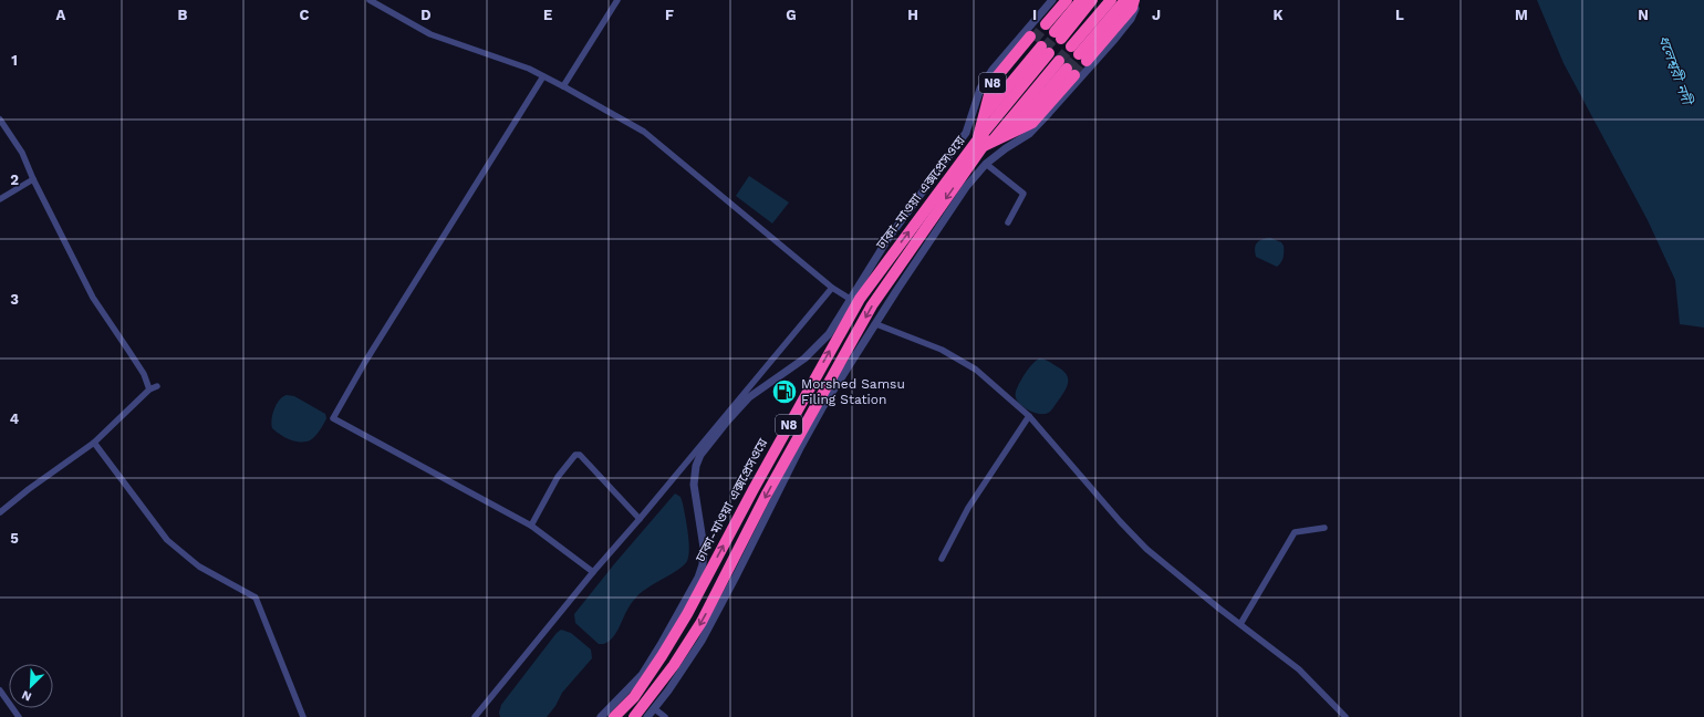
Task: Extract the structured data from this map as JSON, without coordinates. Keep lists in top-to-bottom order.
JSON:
{
  "streets": {
    "highway": ["N8", "ঢাকা-মাওয়া এক্সপ্রেসওয়ে"]
  },
  "water": ["ধলেশ্বরী নদী"],
  "places": {
    "fuel station": ["Morshed Samsu Filing Station"]
  },
  "north": "bottom left",
  "grid": {
    "columns": [
      "A",
      "B",
      "C",
      "D",
      "E",
      "F",
      "G",
      "H",
      "I",
      "J",
      "K",
      "L",
      "M",
      "N"
    ],
    "rows": [
      "1",
      "2",
      "3",
      "4",
      "5"
    ]
  }
}
